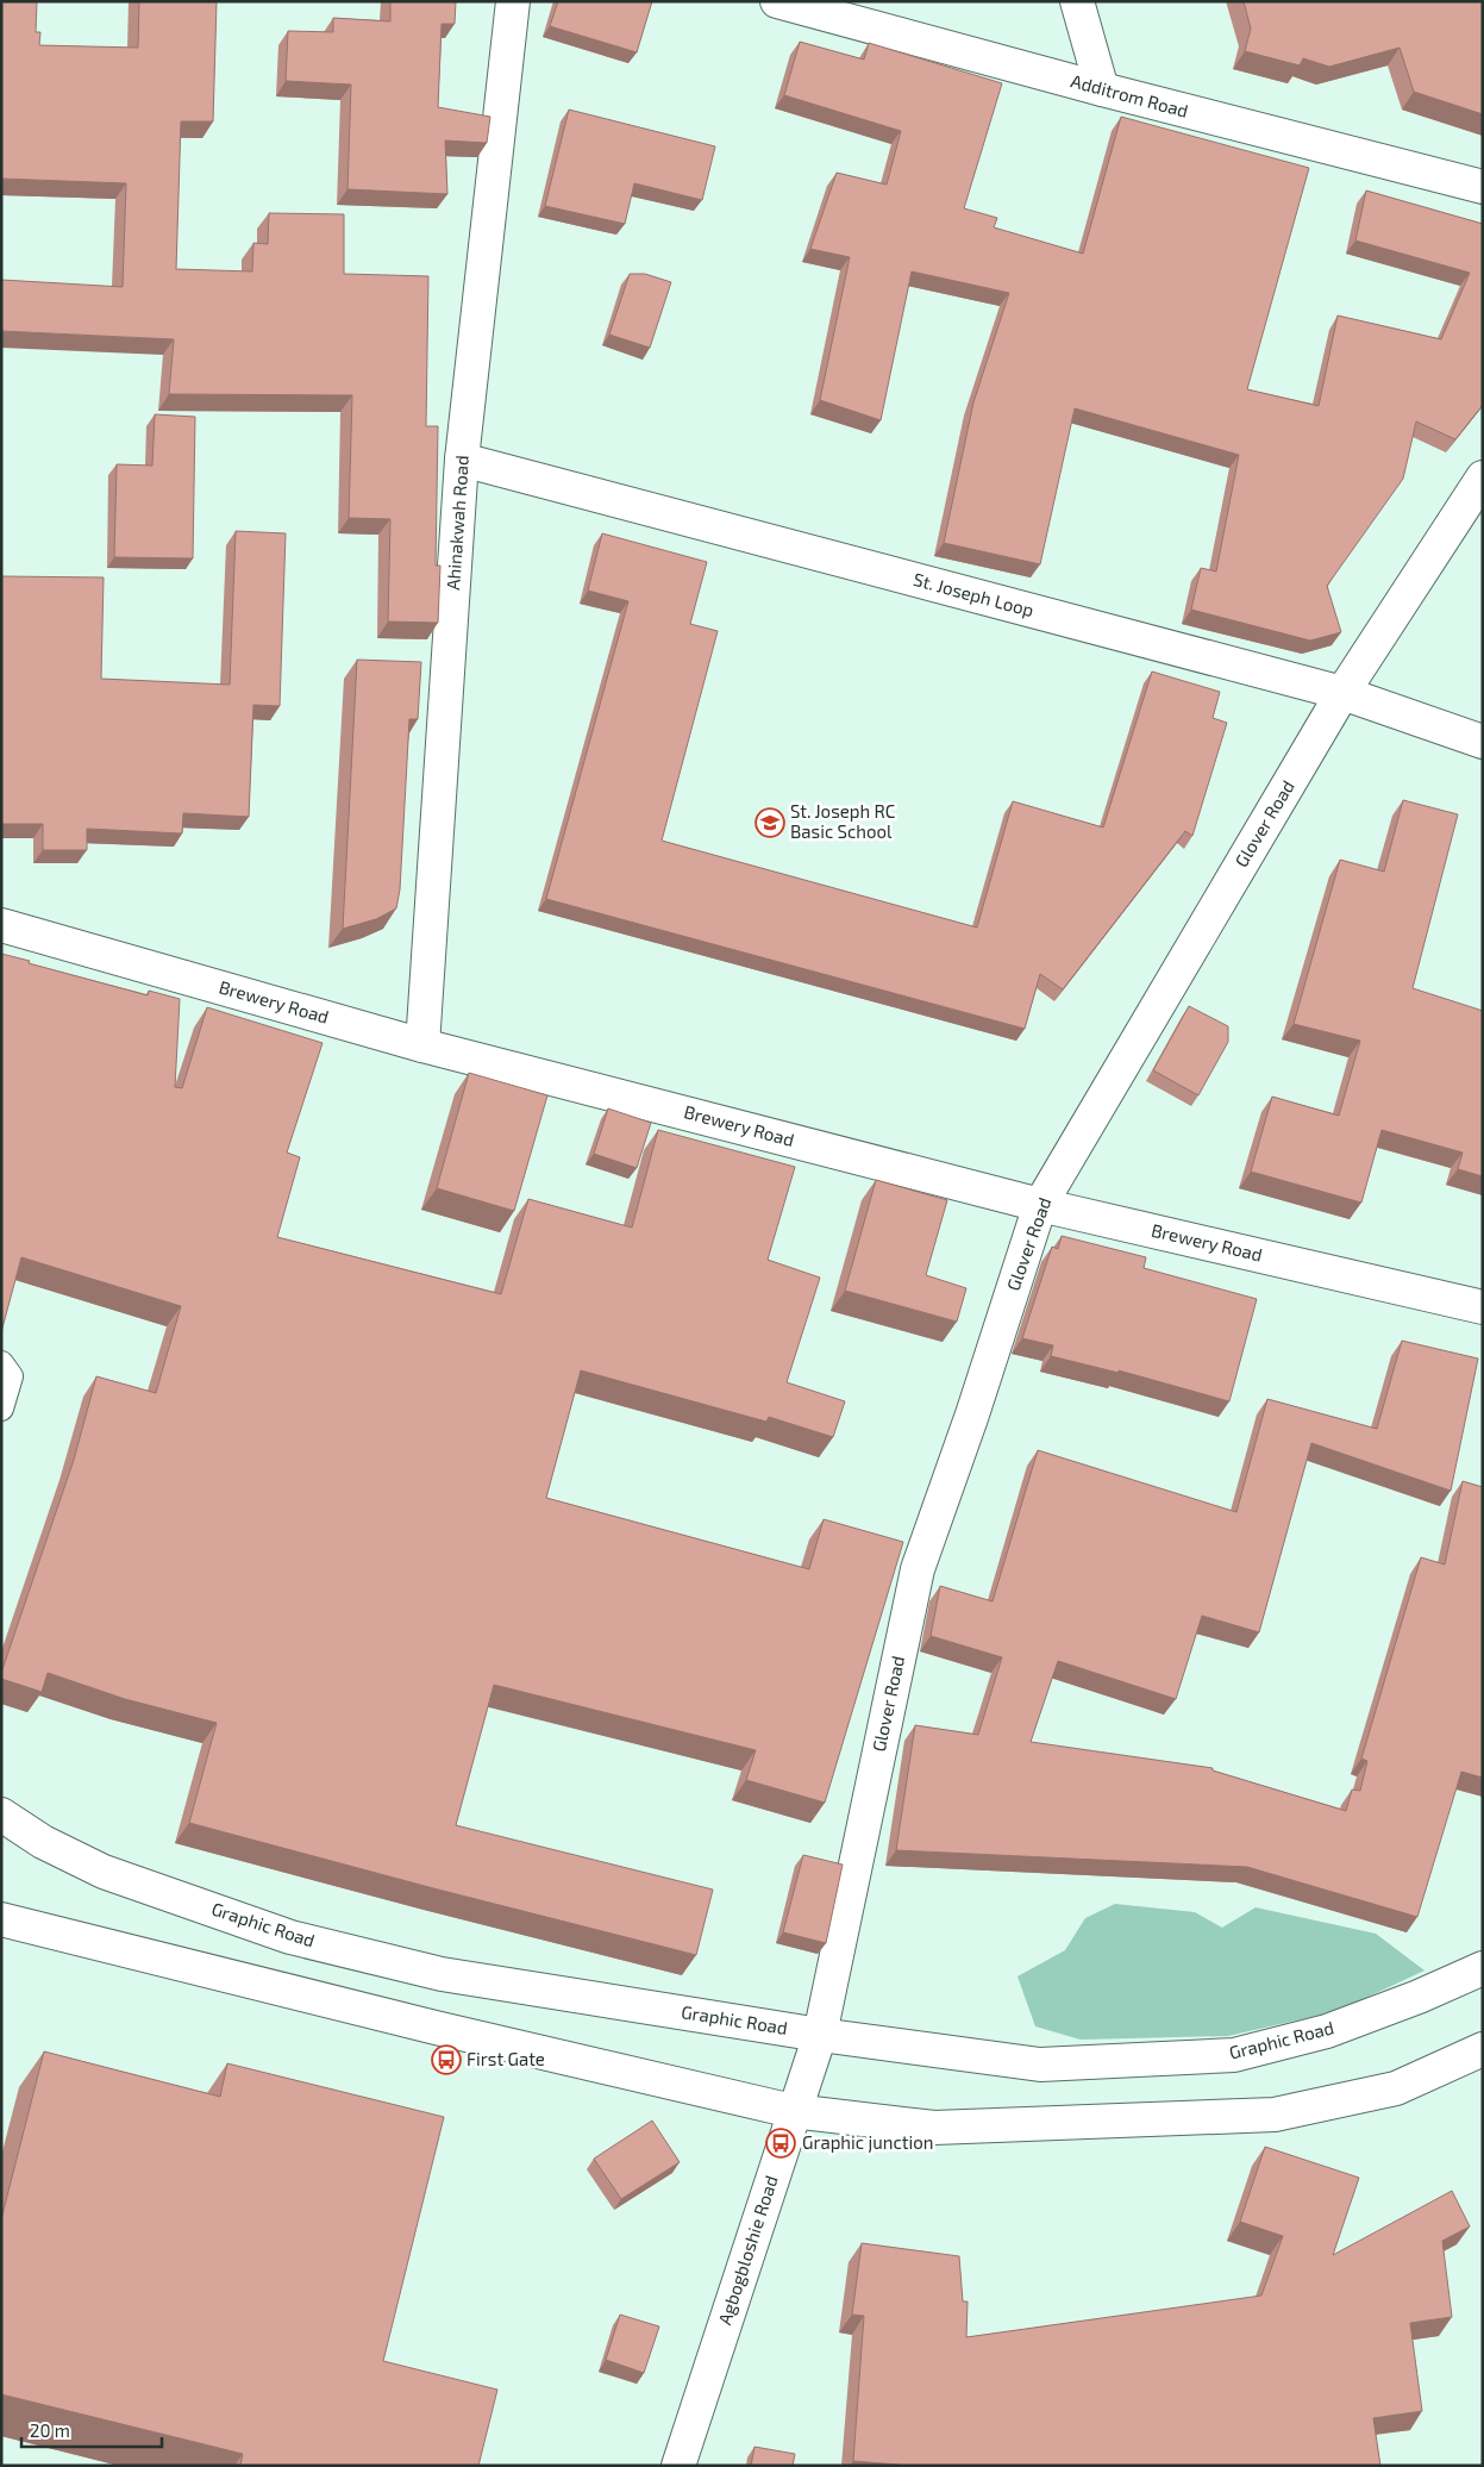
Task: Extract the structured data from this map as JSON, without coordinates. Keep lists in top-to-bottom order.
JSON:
{
  "streets": {
    "street": [
      "Additrom Road",
      "Ahinakwah Road",
      "St. Joseph Loop",
      "Glover Road",
      "Brewery Road",
      "Graphic Road",
      "Agbogbloshie Road"
    ]
  },
  "crossings": [
    ["Ahinakwah Road", "St. Joseph Loop"],
    ["Ahinakwah Road", "Brewery Road"],
    ["St. Joseph Loop", "Glover Road"],
    ["Glover Road", "Brewery Road"],
    ["Glover Road", "Graphic Road"],
    ["Glover Road", "Agbogbloshie Road"],
    ["Graphic Road", "Agbogbloshie Road"]
  ],
  "places": {
    "school or university": ["St. Joseph RC Basic School"],
    "bus stop": ["First Gate", "Graphic junction"]
  },
  "scale_bar": "20 m"
}
